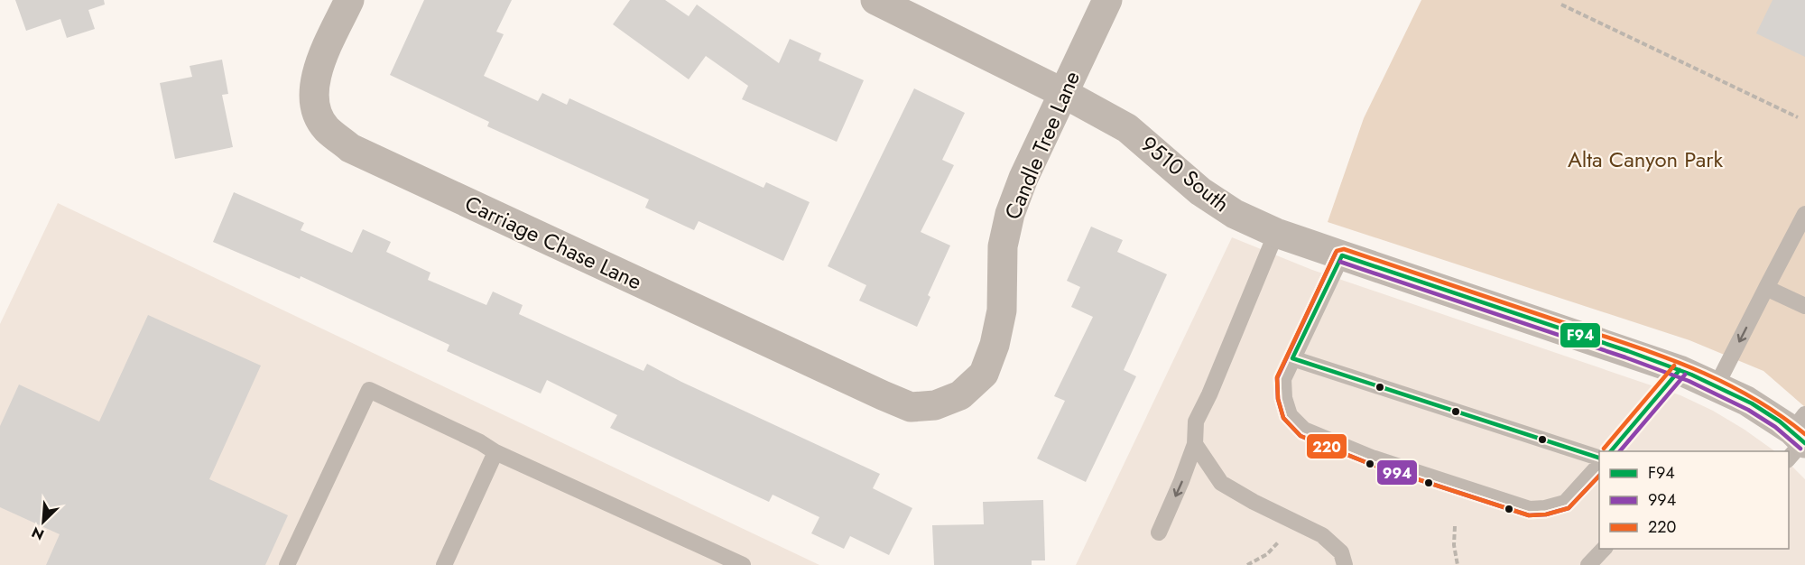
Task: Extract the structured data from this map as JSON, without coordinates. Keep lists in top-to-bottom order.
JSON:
{
  "streets": {
    "street": ["Candle Tree Lane", "9510 South", "Carriage Chase Lane"]
  },
  "crossings": [
    ["Candle Tree Lane", "9510 South"],
    ["Candle Tree Lane", "Carriage Chase Lane"]
  ],
  "parks": ["Alta Canyon Park"],
  "lines": ["transit line 220", "transit line 994", "transit line F94"],
  "legend": ["F94", "994", "220"],
  "north": "bottom left"
}
